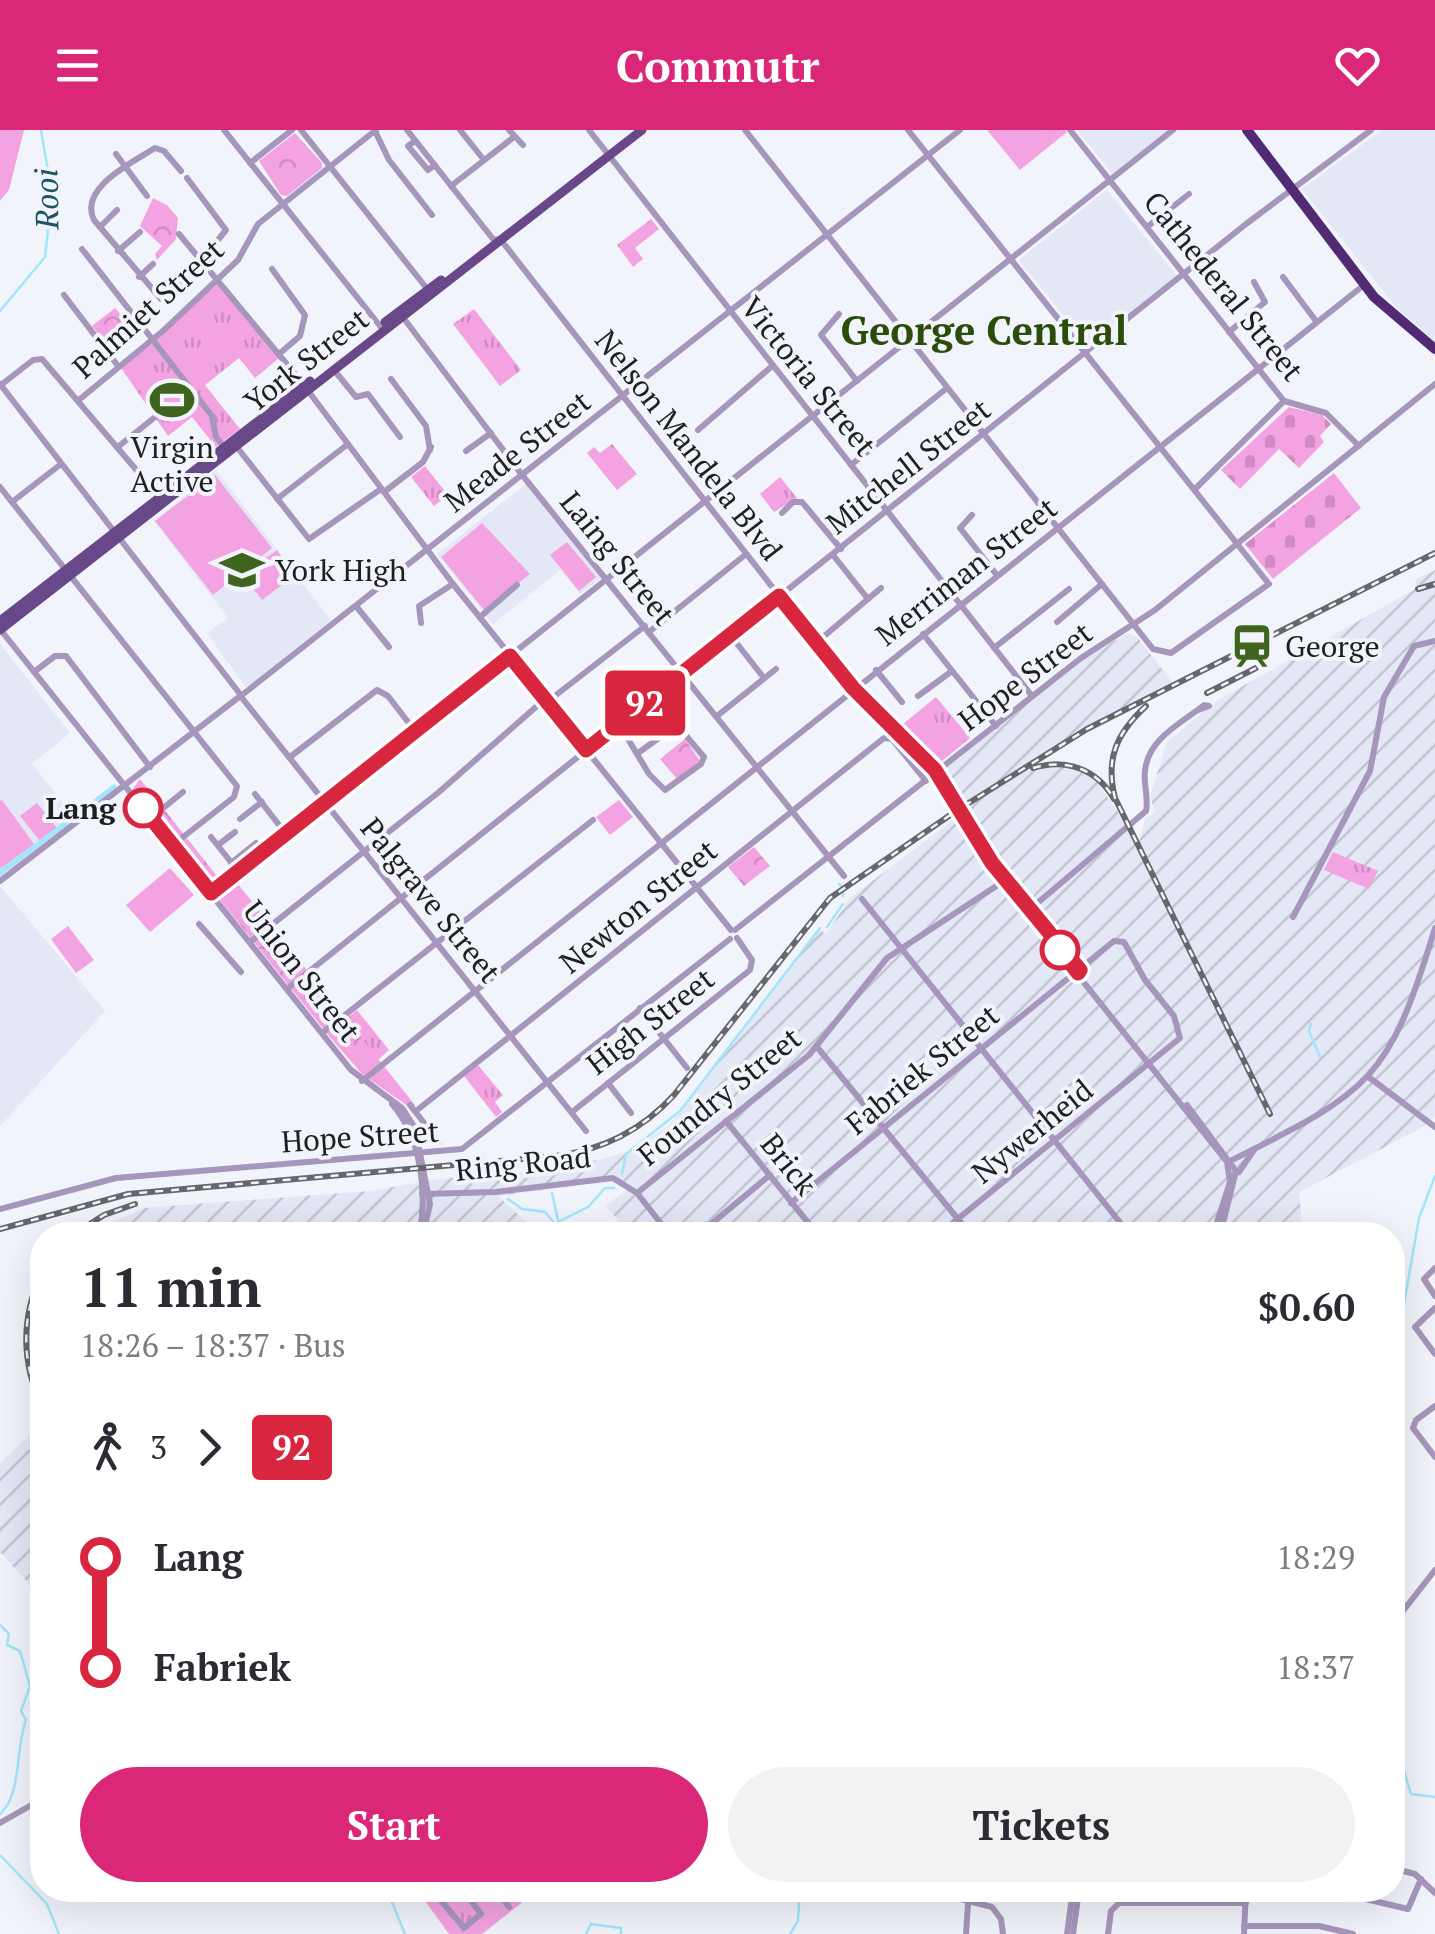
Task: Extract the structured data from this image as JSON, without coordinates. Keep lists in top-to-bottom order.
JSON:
{
  "streets": {
    "main road": ["York Street"],
    "street": [
      "Cathederal Street",
      "Palmiet Street",
      "Victoria Street",
      "Nelson Mandela Blvd",
      "Meade Street",
      "Mitchell Street",
      "Laing Street",
      "Merriman Street",
      "Hope Street",
      "Palgrave Street",
      "Newton Street",
      "Union Street",
      "High Street",
      "Fabriek Street",
      "Foundry Street",
      "Nywerheid",
      "Ring Road",
      "Brick"
    ]
  },
  "crossings": [
    ["Cathederal Street", "Mitchell Street"],
    ["Cathederal Street", "Merriman Street"],
    ["Cathederal Street", "Hope Street"],
    ["York Street", "Victoria Street"],
    ["York Street", "Nelson Mandela Blvd"],
    ["York Street", "Laing Street"],
    ["York Street", "Palgrave Street"],
    ["York Street", "Union Street"],
    ["Victoria Street", "Meade Street"],
    ["Victoria Street", "Mitchell Street"],
    ["Victoria Street", "Merriman Street"],
    ["Victoria Street", "Hope Street"],
    ["Nelson Mandela Blvd", "Meade Street"],
    ["Nelson Mandela Blvd", "Mitchell Street"],
    ["Nelson Mandela Blvd", "Merriman Street"],
    ["Nelson Mandela Blvd", "Fabriek Street"],
    ["Nelson Mandela Blvd", "Foundry Street"],
    ["Nelson Mandela Blvd", "Nywerheid"],
    ["Meade Street", "Laing Street"],
    ["Meade Street", "Palgrave Street"],
    ["Meade Street", "Union Street"],
    ["Mitchell Street", "Laing Street"],
    ["Mitchell Street", "Palgrave Street"],
    ["Mitchell Street", "Union Street"],
    ["Laing Street", "Merriman Street"],
    ["Laing Street", "Hope Street"],
    ["Laing Street", "Newton Street"],
    ["Merriman Street", "Palgrave Street"],
    ["Merriman Street", "Union Street"],
    ["Hope Street", "Palgrave Street"],
    ["Hope Street", "Newton Street"],
    ["Hope Street", "Union Street"],
    ["Hope Street", "High Street"],
    ["Palgrave Street", "Newton Street"],
    ["Palgrave Street", "High Street"],
    ["Union Street", "Ring Road"],
    ["Fabriek Street", "Nywerheid"],
    ["Fabriek Street", "Brick"],
    ["Foundry Street", "Ring Road"],
    ["Foundry Street", "Brick"]
  ],
  "districts": ["George Central"],
  "water": ["Rooi"],
  "places": {
    "sports": ["Virgin Active"],
    "school or university": ["York High"],
    "station": ["George"],
    "other": ["Lang"]
  },
  "lines": ["bus line 92"],
  "page": {
    "header": "Commutr",
    "on_map": "92",
    "heading": ["11 min", "18:26 – 18:37 · Bus", "$0.60"],
    "legs": ["3", "92"],
    "list": [
      {
        "name": "Lang",
        "value": "18:29"
      },
      {
        "name": "Fabriek",
        "value": "18:37"
      }
    ],
    "buttons": ["Start", "Tickets"]
  }
}
